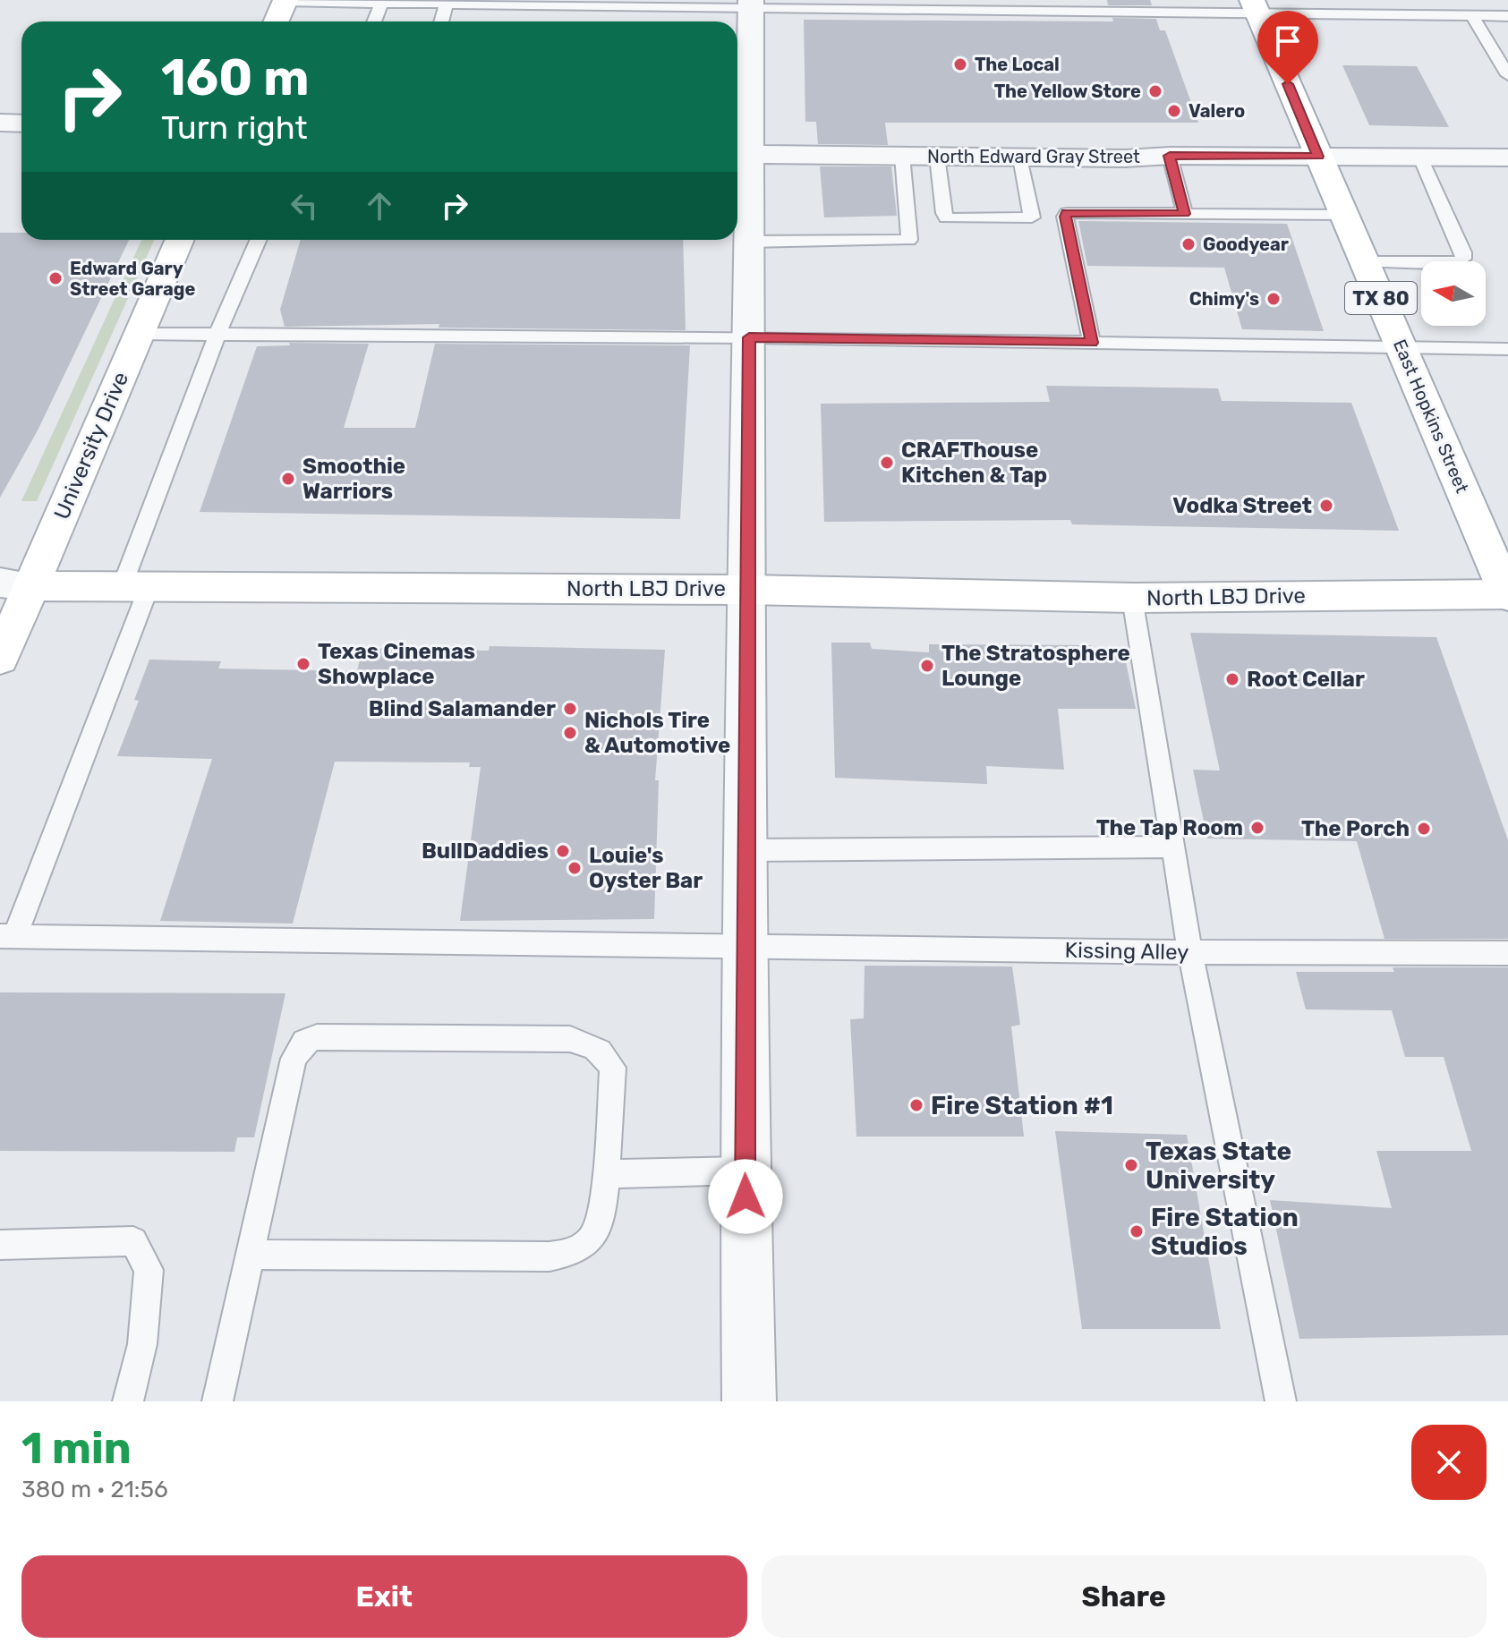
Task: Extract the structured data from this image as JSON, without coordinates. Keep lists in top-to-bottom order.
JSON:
{
  "streets": {
    "main road": [
      "TX 80",
      "East Hopkins Street",
      "University Drive",
      "North LBJ Drive"
    ],
    "street": ["North Edward Gray Street"],
    "lane": ["Kissing Alley"]
  },
  "crossings": [
    ["North Edward Gray Street", "East Hopkins Street"],
    ["East Hopkins Street", "North LBJ Drive"],
    ["University Drive", "North LBJ Drive"]
  ],
  "places": [
    "The Local",
    "The Yellow Store",
    "Valero",
    "Goodyear",
    "Edward Gary Street Garage",
    "Chimy's",
    "CRAFThouse Kitchen & Tap",
    "Smoothie Warriors",
    "Vodka Street",
    "Texas Cinemas Showplace",
    "The Stratosphere Lounge",
    "Root Cellar",
    "Blind Salamander",
    "Nichols Tire & Automotive",
    "The Tap Room",
    "The Porch",
    "BullDaddies",
    "Louie's Oyster Bar",
    "Fire Station #1",
    "Texas State University",
    "Fire Station Studios"
  ],
  "north": "left",
  "page": {
    "turn": ["160 m", "Turn right"],
    "heading": ["1 min", "380 m · 21:56"],
    "buttons": ["Exit", "Share"]
  }
}
